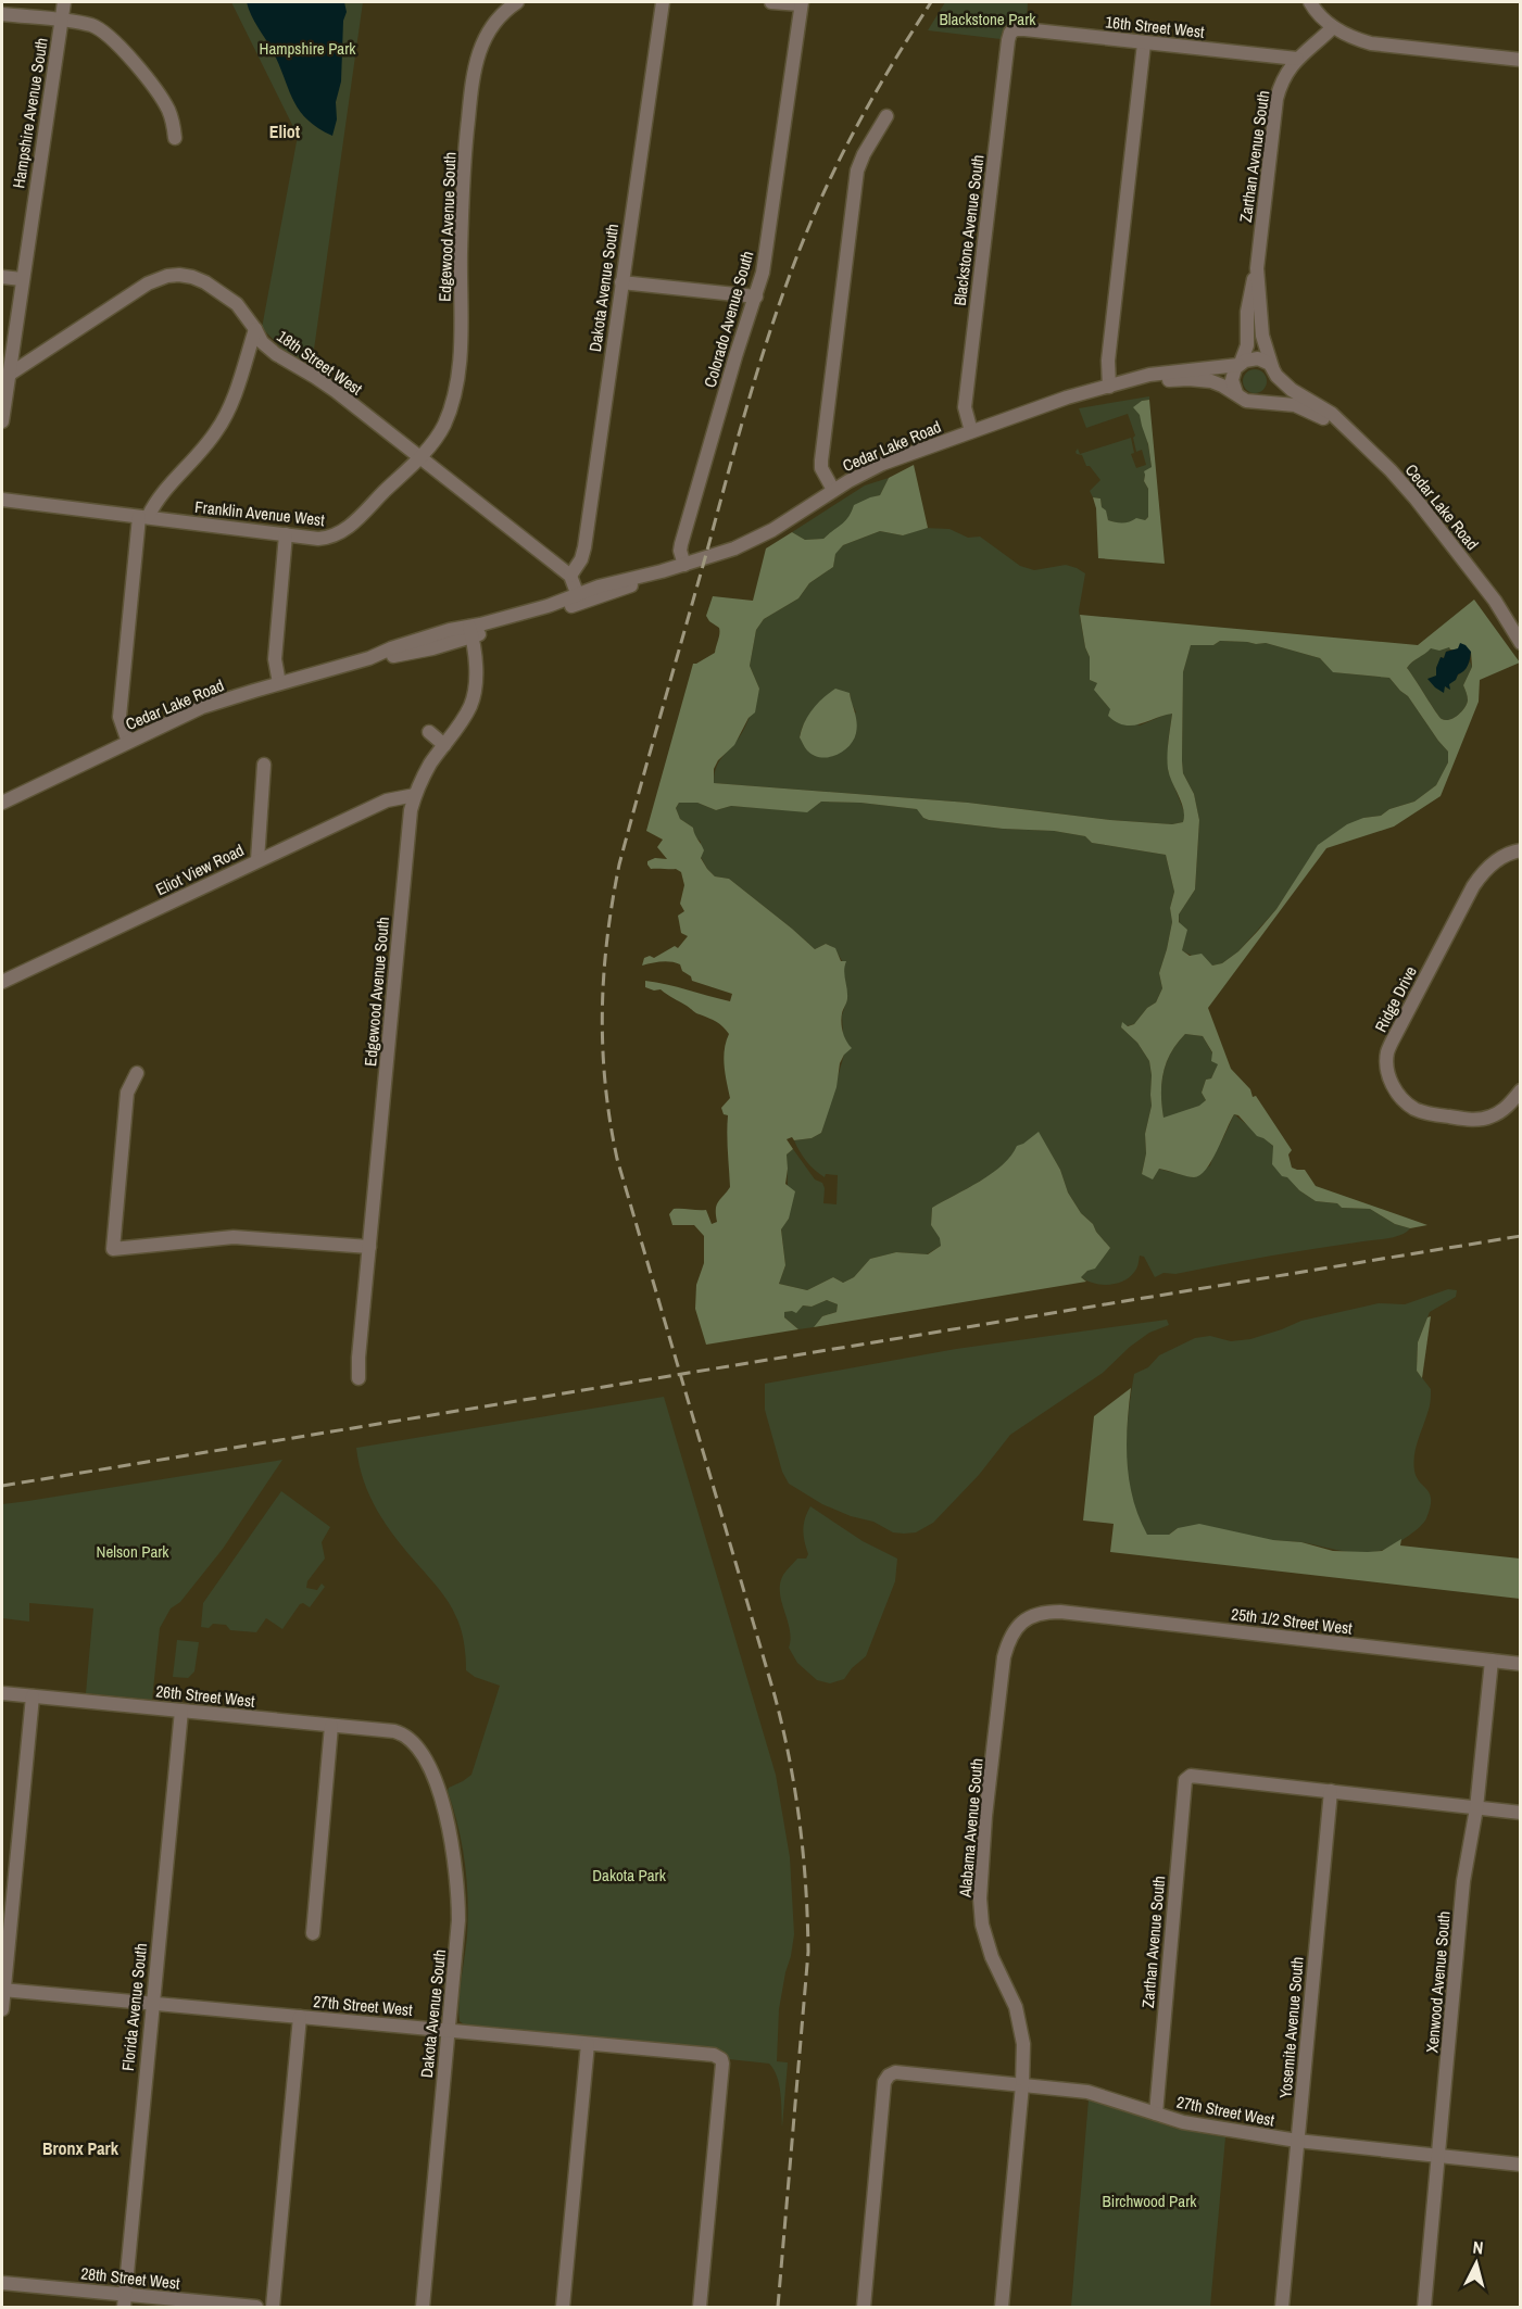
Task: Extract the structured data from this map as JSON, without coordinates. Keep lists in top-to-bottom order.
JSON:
{
  "streets": {
    "street": [
      "16th Street West",
      "Hampshire Avenue South",
      "Zarthan Avenue South",
      "Edgewood Avenue South",
      "Blackstone Avenue South",
      "Dakota Avenue South",
      "Colorado Avenue South",
      "18th Street West",
      "Cedar Lake Road",
      "Franklin Avenue West",
      "Eliot View Road",
      "Ridge Drive",
      "25th 1/2 Street West",
      "26th Street West",
      "Alabama Avenue South",
      "Xenwood Avenue South",
      "27th Street West",
      "Florida Avenue South",
      "Yosemite Avenue South",
      "28th Street West"
    ]
  },
  "crossings": [
    ["16th Street West", "Zarthan Avenue South"],
    ["16th Street West", "Blackstone Avenue South"],
    ["Hampshire Avenue South", "18th Street West"],
    ["Zarthan Avenue South", "Cedar Lake Road"],
    ["Zarthan Avenue South", "27th Street West"],
    ["Zarthan Avenue South", "Yosemite Avenue South"],
    ["Edgewood Avenue South", "18th Street West"],
    ["Edgewood Avenue South", "Cedar Lake Road"],
    ["Edgewood Avenue South", "Franklin Avenue West"],
    ["Edgewood Avenue South", "Eliot View Road"],
    ["Blackstone Avenue South", "Cedar Lake Road"],
    ["Dakota Avenue South", "26th Street West"],
    ["Dakota Avenue South", "27th Street West"],
    ["Colorado Avenue South", "Cedar Lake Road"],
    ["18th Street West", "Franklin Avenue West"],
    ["25th 1/2 Street West", "Alabama Avenue South"],
    ["25th 1/2 Street West", "Xenwood Avenue South"],
    ["26th Street West", "Florida Avenue South"],
    ["Alabama Avenue South", "27th Street West"],
    ["Xenwood Avenue South", "27th Street West"],
    ["27th Street West", "Florida Avenue South"],
    ["27th Street West", "Yosemite Avenue South"],
    ["Florida Avenue South", "28th Street West"]
  ],
  "districts": ["Eliot", "Bronx Park"],
  "parks": [
    "Blackstone Park",
    "Hampshire Park",
    "Nelson Park",
    "Dakota Park",
    "Birchwood Park"
  ],
  "north": "top"
}
